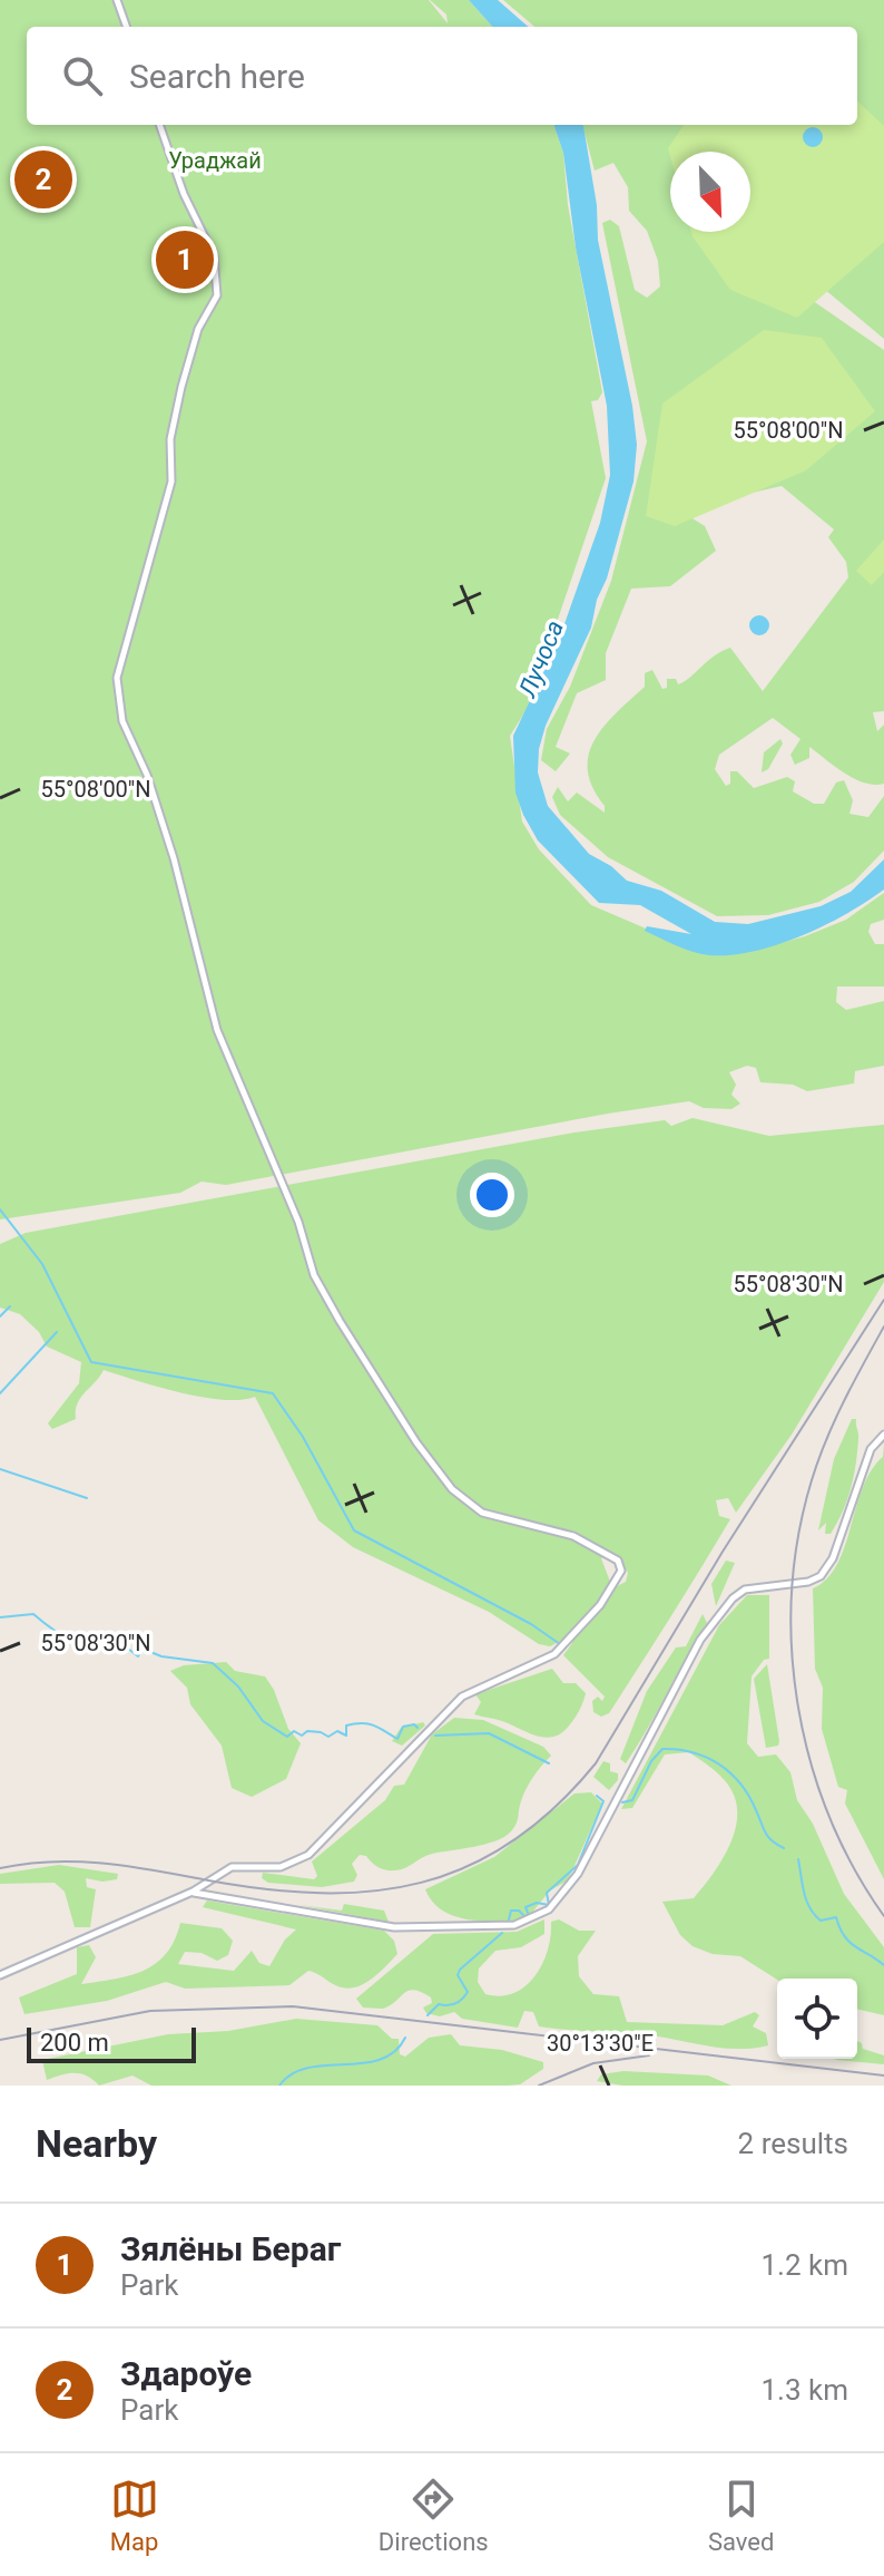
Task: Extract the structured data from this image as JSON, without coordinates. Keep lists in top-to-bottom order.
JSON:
{
  "water": ["Лучоса"],
  "parks": ["Ураджай"],
  "scale_bar": "200 m",
  "north": "bottom right",
  "page": {
    "search": "Search here",
    "pins": ["2", "1"],
    "scale": "200 m",
    "heading": ["Nearby", "2 results"],
    "list": [
      {
        "mark": "1",
        "name": "Зялёны Бераг",
        "note": "Park",
        "value": "1.2 km"
      },
      {
        "mark": "2",
        "name": "Здароўе",
        "note": "Park",
        "value": "1.3 km"
      }
    ],
    "nav": ["Map", "Directions", "Saved"]
  },
  "coordinates": ["55°08'00\"N", "55°08'30\"N", "30°13'30\"E"]
}
